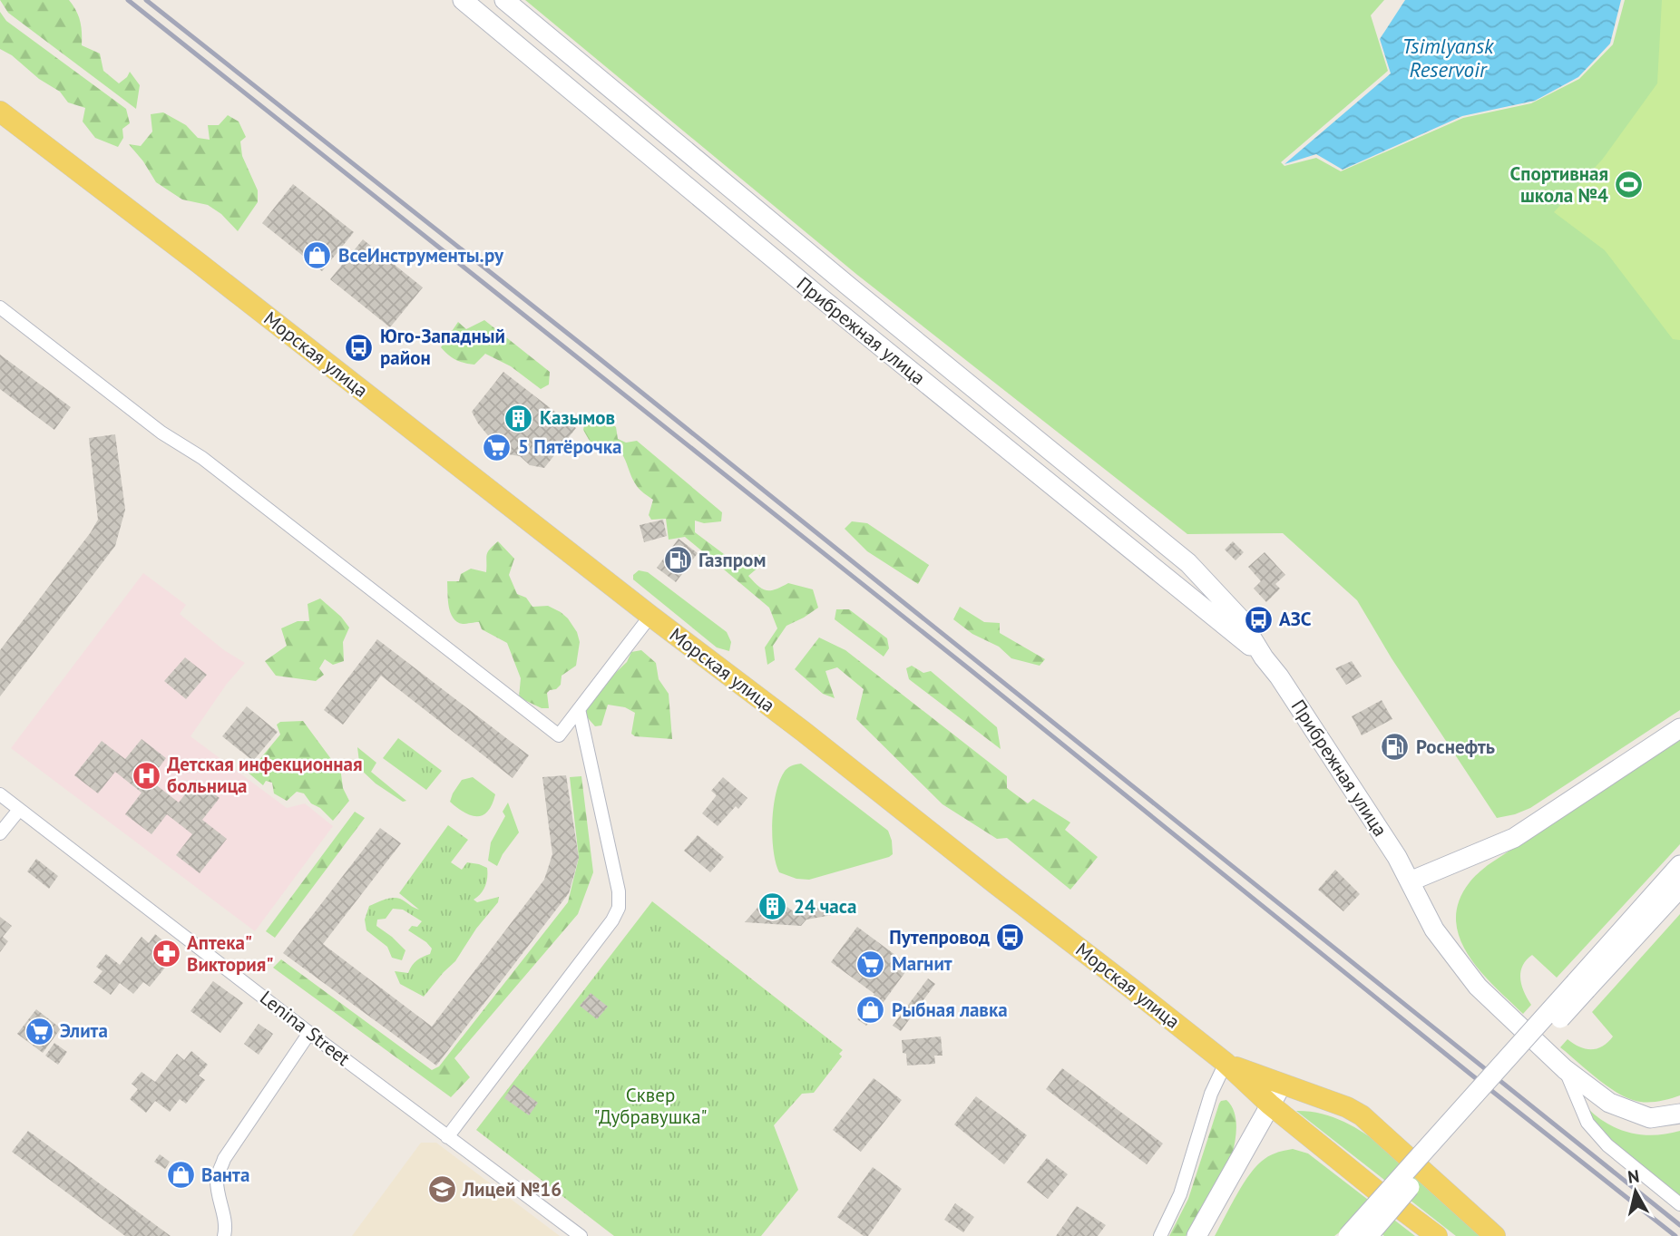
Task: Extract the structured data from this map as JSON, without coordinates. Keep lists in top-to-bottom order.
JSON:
{
  "streets": {
    "main road": ["Прибрежная улица", "Морская улица"],
    "street": ["Lenina Street"]
  },
  "water": ["Tsimlyansk Reservoir"],
  "parks": ["Сквер \"Дубравушка\""],
  "places": {
    "sports": ["Спортивная школа №4"],
    "shop": ["ВсеИнструменты.ру", "Рыбная лавка", "Ванта"],
    "bus stop": ["Юго-Западный район", "АЗС", "Путепровод"],
    "building": ["Казымов", "24 часа"],
    "supermarket": ["5 Пятёрочка", "Магнит", "Элита"],
    "fuel station": ["Газпром", "Роснефть"],
    "hospital": ["Детская инфекционная больница"],
    "pharmacy": ["Аптека\" Виктория\""],
    "school or university": ["Лицей №16"]
  },
  "north": "top"
}
